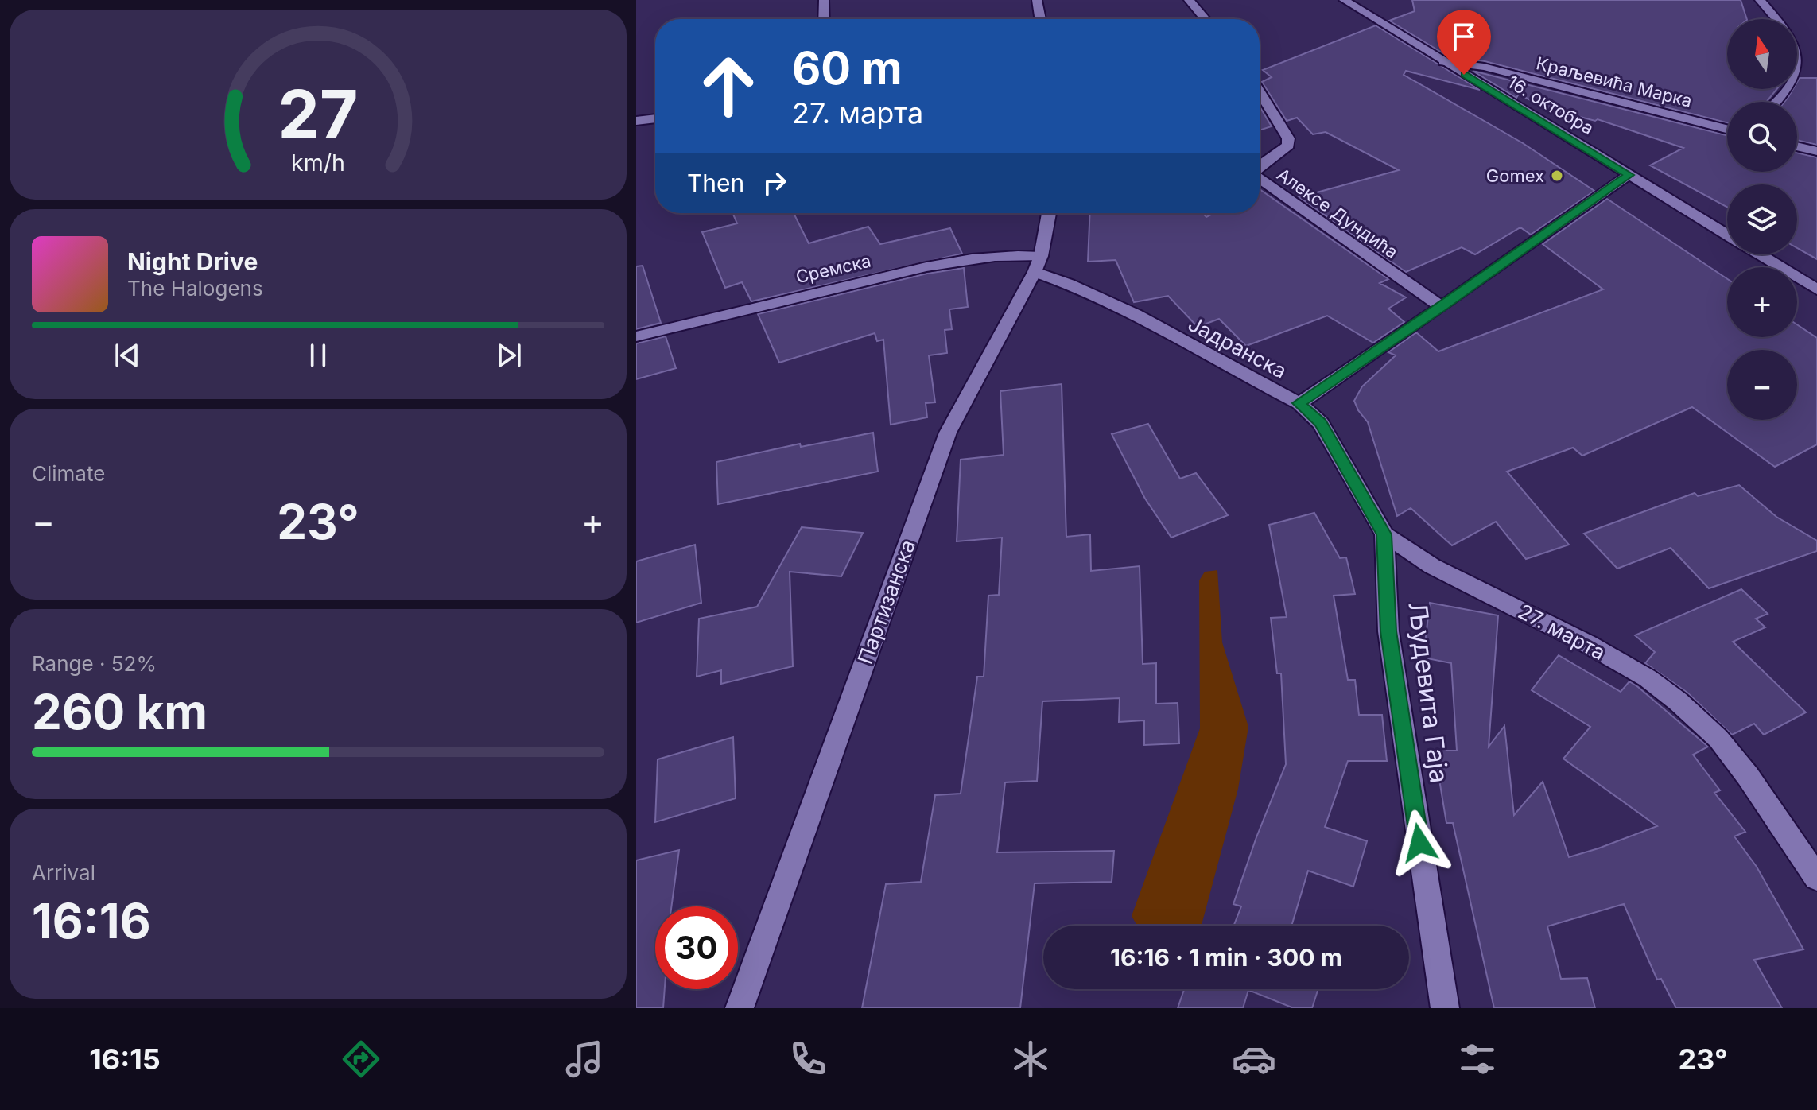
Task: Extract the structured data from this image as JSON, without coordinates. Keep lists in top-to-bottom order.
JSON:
{
  "streets": {
    "street": [
      "Краљевића Марка",
      "16. октобра",
      "Алексе Дундића",
      "Сремска",
      "Јадранска",
      "Партизанска",
      "27. марта",
      "Људевита Гаја"
    ]
  },
  "crossings": [
    ["Краљевића Марка", "16. октобра"],
    ["16. октобра", "Јадранска"],
    ["Алексе Дундића", "Јадранска"],
    ["Сремска", "Јадранска"],
    ["Сремска", "Партизанска"],
    ["Јадранска", "Партизанска"],
    ["Јадранска", "27. марта"],
    ["27. марта", "Људевита Гаја"]
  ],
  "places": ["Gomex"],
  "north": "top",
  "page": {
    "map_buttons": ["+", "−"],
    "turn": ["60 m", "27. марта"],
    "then": "Then",
    "song": ["Night Drive", "The Halogens"],
    "tile": [
      "Climate",
      ["Range · 52%", "260 km"],
      ["Arrival", "16:16"]
    ],
    "heat": ["−", "23°", "+"],
    "limit": "30",
    "trip": "16:16 · 1 min · 300 m",
    "tabs": ["16:15", "23°"],
    "gauge": ["27", "km/h"]
  }
}
